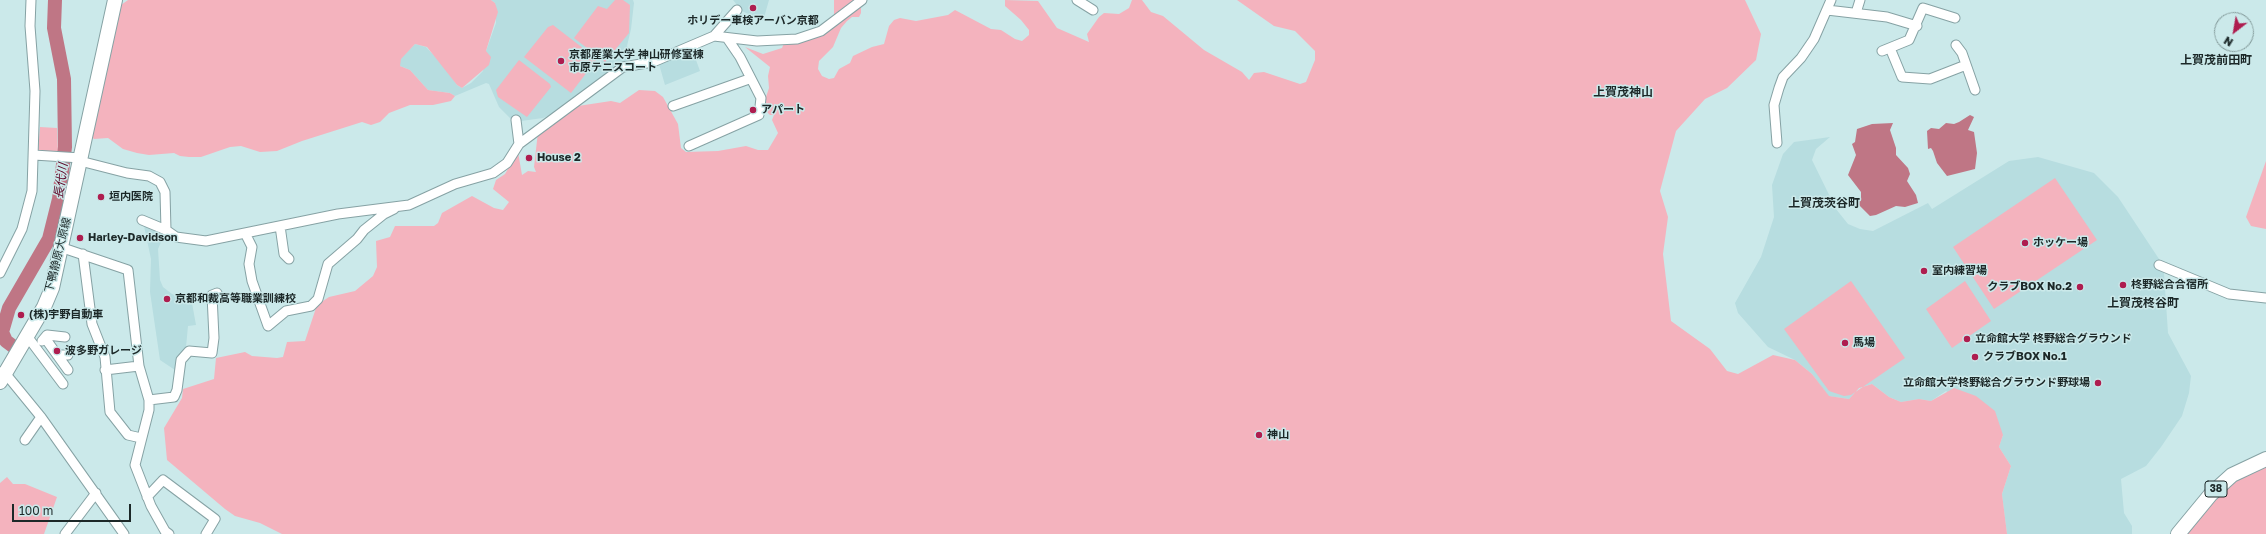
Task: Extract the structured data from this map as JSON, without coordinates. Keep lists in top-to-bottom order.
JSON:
{
  "streets": {
    "main road": ["下鴨静原大原線", "38"]
  },
  "districts": [
    "上賀茂前田町",
    "上賀茂神山",
    "上賀茂茨谷町",
    "上賀茂柊谷町"
  ],
  "water": ["長代川"],
  "places": [
    "ホリデー車検アーバン京都",
    "京都産業大学 神山研修室棟 市原テニスコート",
    "アパート",
    "House 2",
    "垣内医院",
    "Harley-Davidson",
    "ホッケー場",
    "室内練習場",
    "柊野総合合宿所",
    "クラブBOX No.2",
    "京都和裁高等職業訓練校",
    "(株)宇野自動車",
    "立命館大学 柊野総合グラウンド",
    "馬場",
    "波多野ガレージ",
    "クラブBOX No.1",
    "立命館大学柊野総合グラウンド野球場",
    "神山"
  ],
  "scale_bar": "100 m",
  "north": "bottom left"
}
